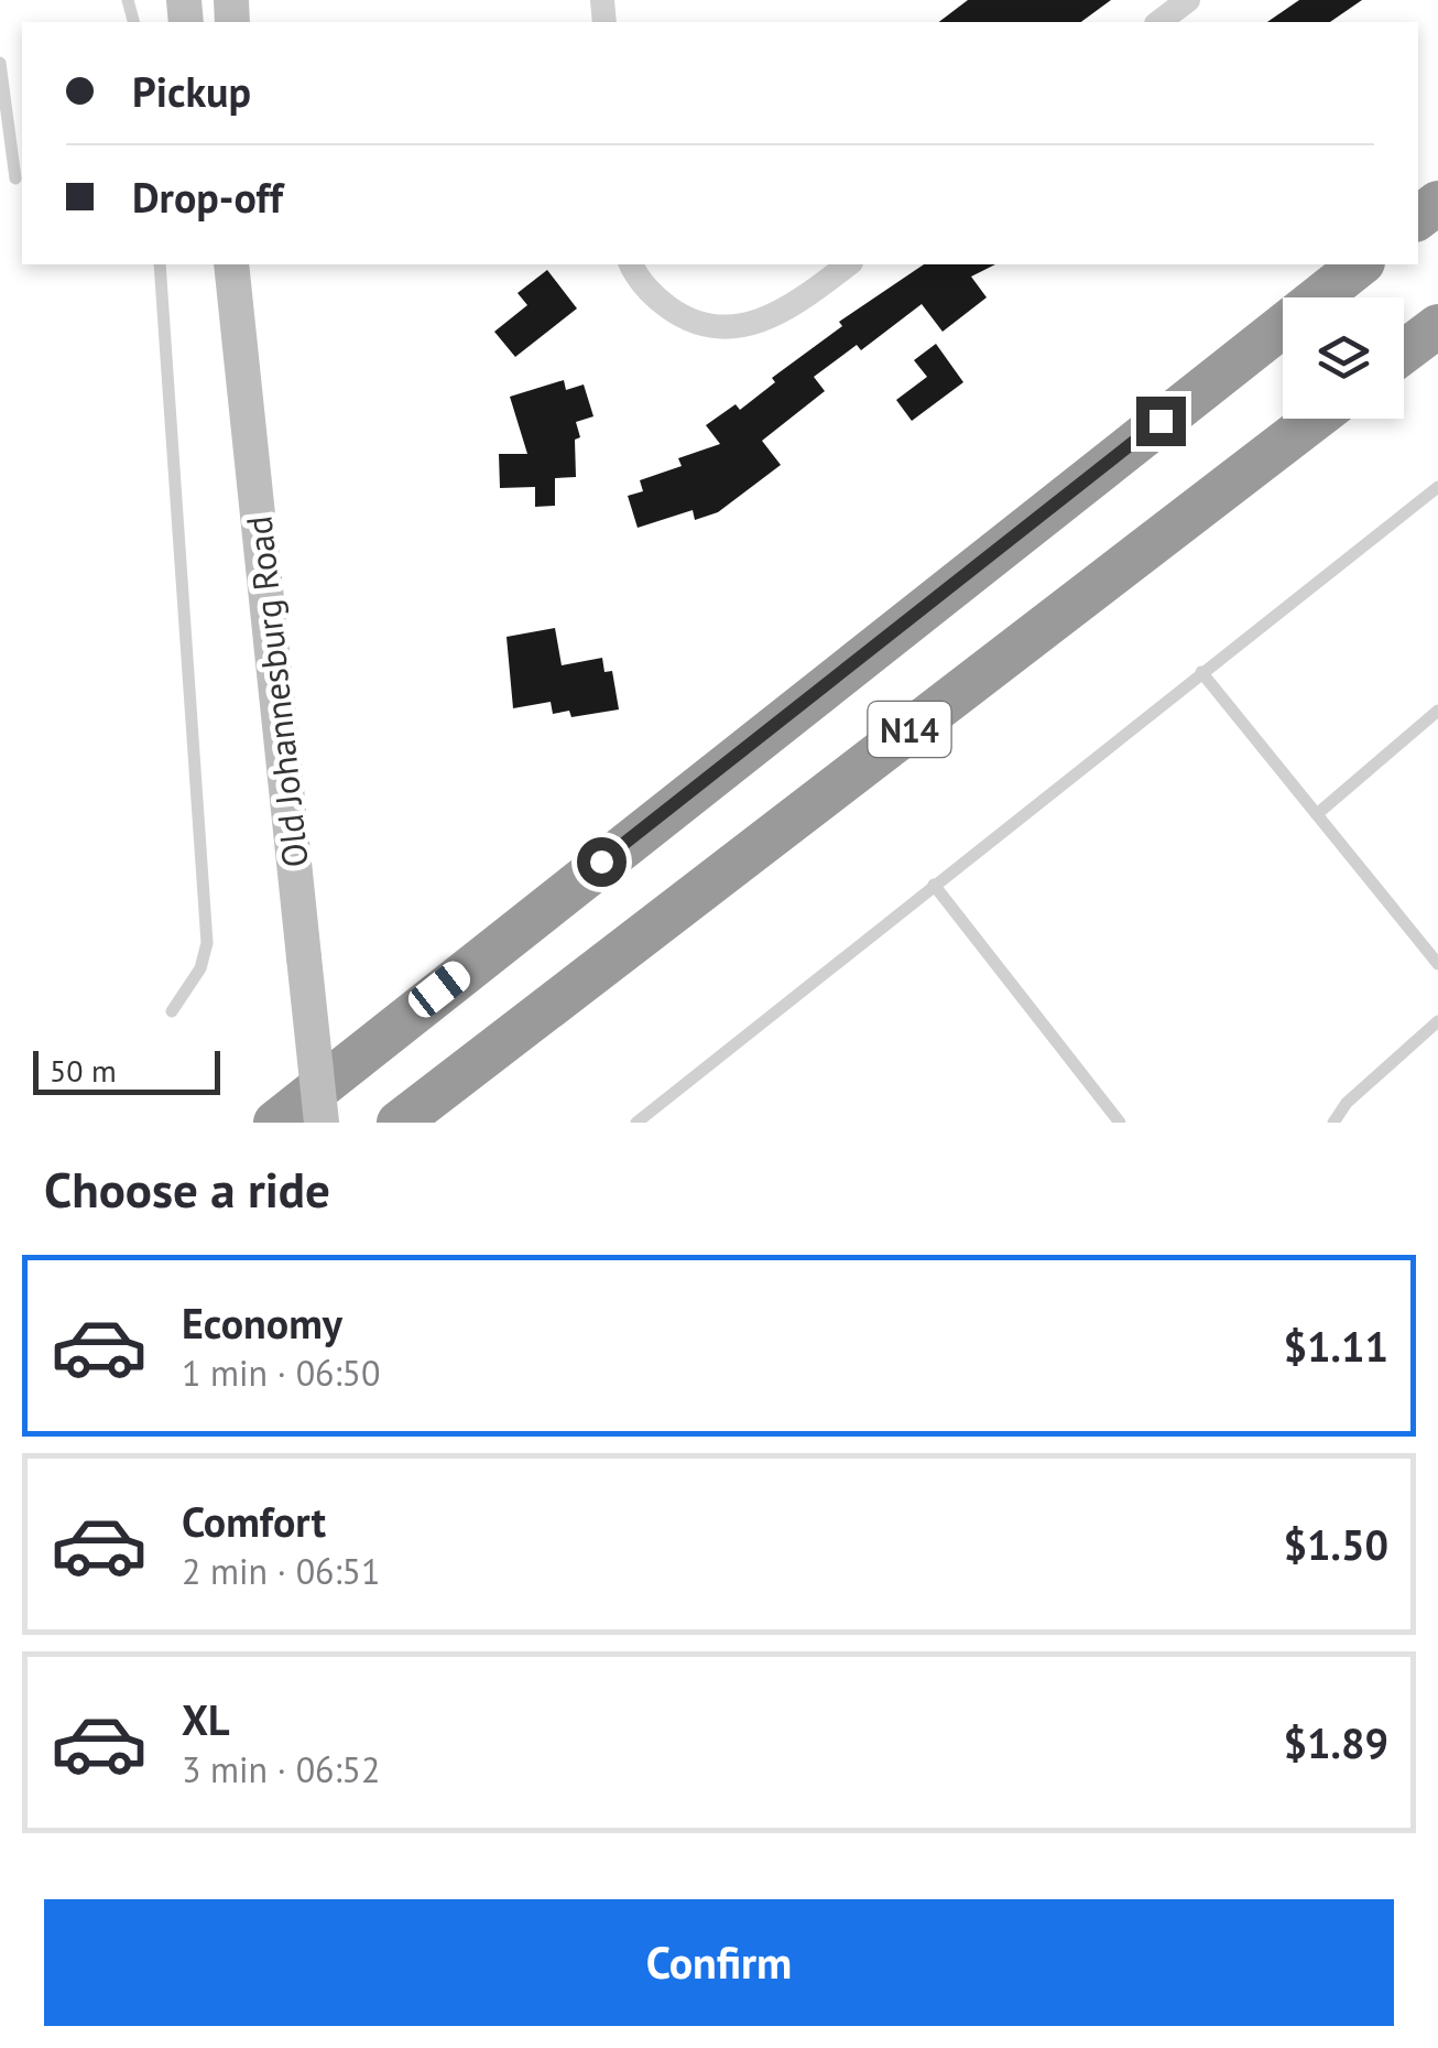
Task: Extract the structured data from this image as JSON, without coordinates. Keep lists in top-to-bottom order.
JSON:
{
  "streets": {
    "highway": ["N14"],
    "main road": ["Old Johannesburg Road"]
  },
  "scale_bar": "50 m",
  "page": {
    "banner": ["Pickup", "Drop-off"],
    "scale": "50 m",
    "heading": "Choose a ride",
    "list": [
      {
        "name": "Economy",
        "note": "1 min · 06:50",
        "value": "$1.11"
      },
      {
        "name": "Comfort",
        "note": "2 min · 06:51",
        "value": "$1.50"
      },
      {
        "name": "XL",
        "note": "3 min · 06:52",
        "value": "$1.89"
      }
    ],
    "buttons": "Confirm"
  }
}
